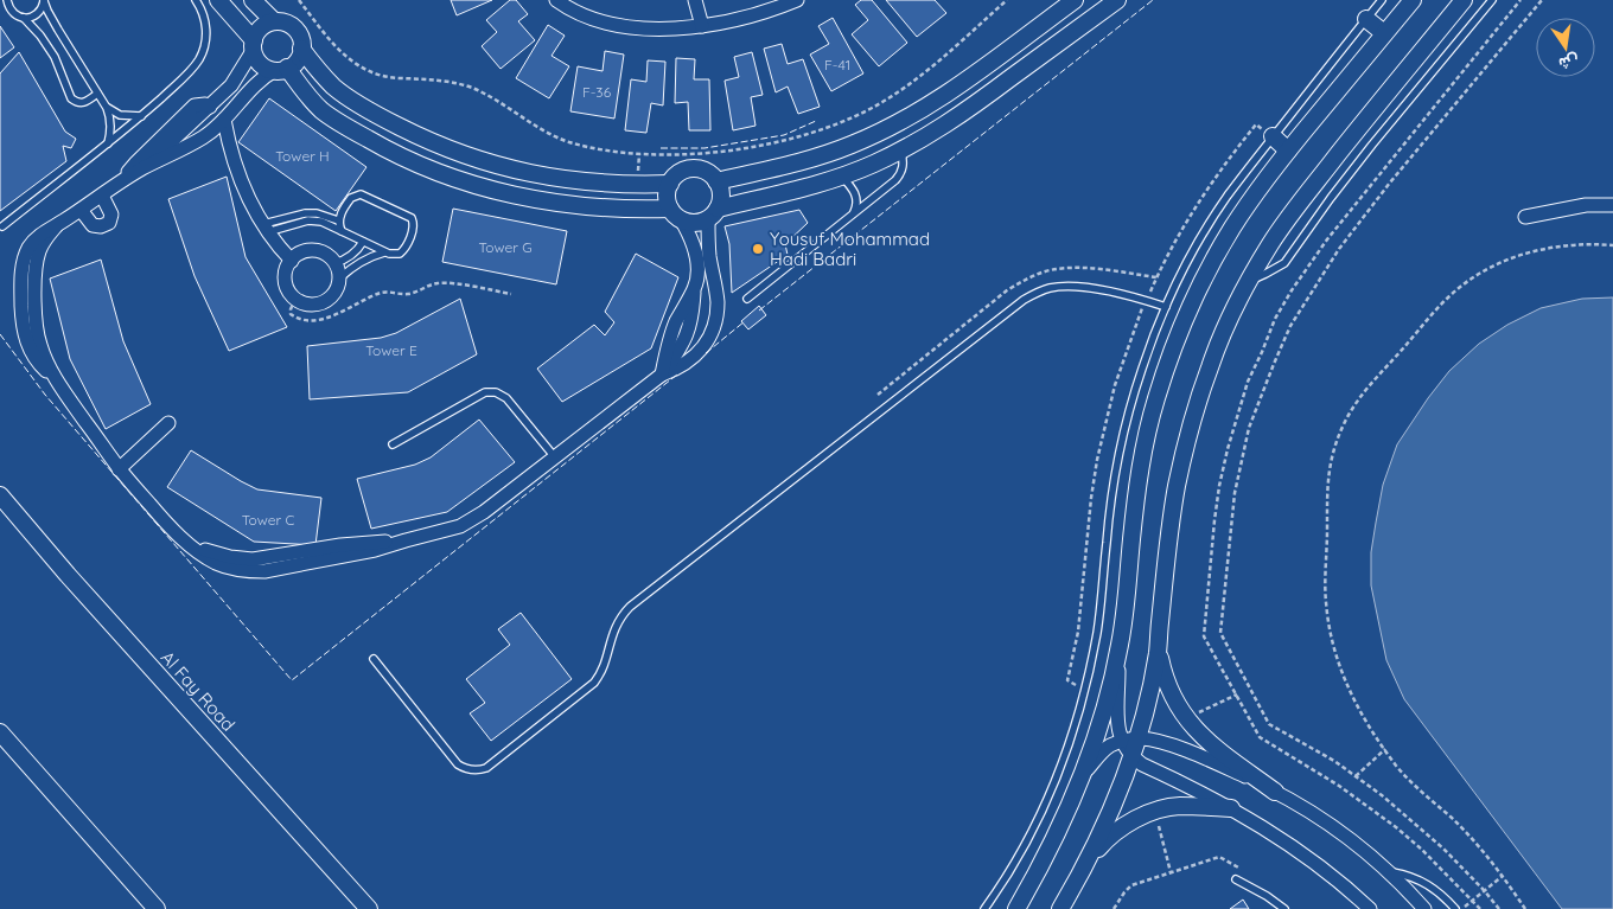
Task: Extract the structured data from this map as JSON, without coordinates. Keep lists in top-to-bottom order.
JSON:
{
  "streets": {
    "street": ["Al Fay Road"]
  },
  "places": ["Yousuf Mohammad Hadi Badri"],
  "house_numbers": [
    "F-41",
    "F-36",
    "Tower H",
    "Tower G",
    "Tower E",
    "Tower C"
  ],
  "north": "bottom"
}
